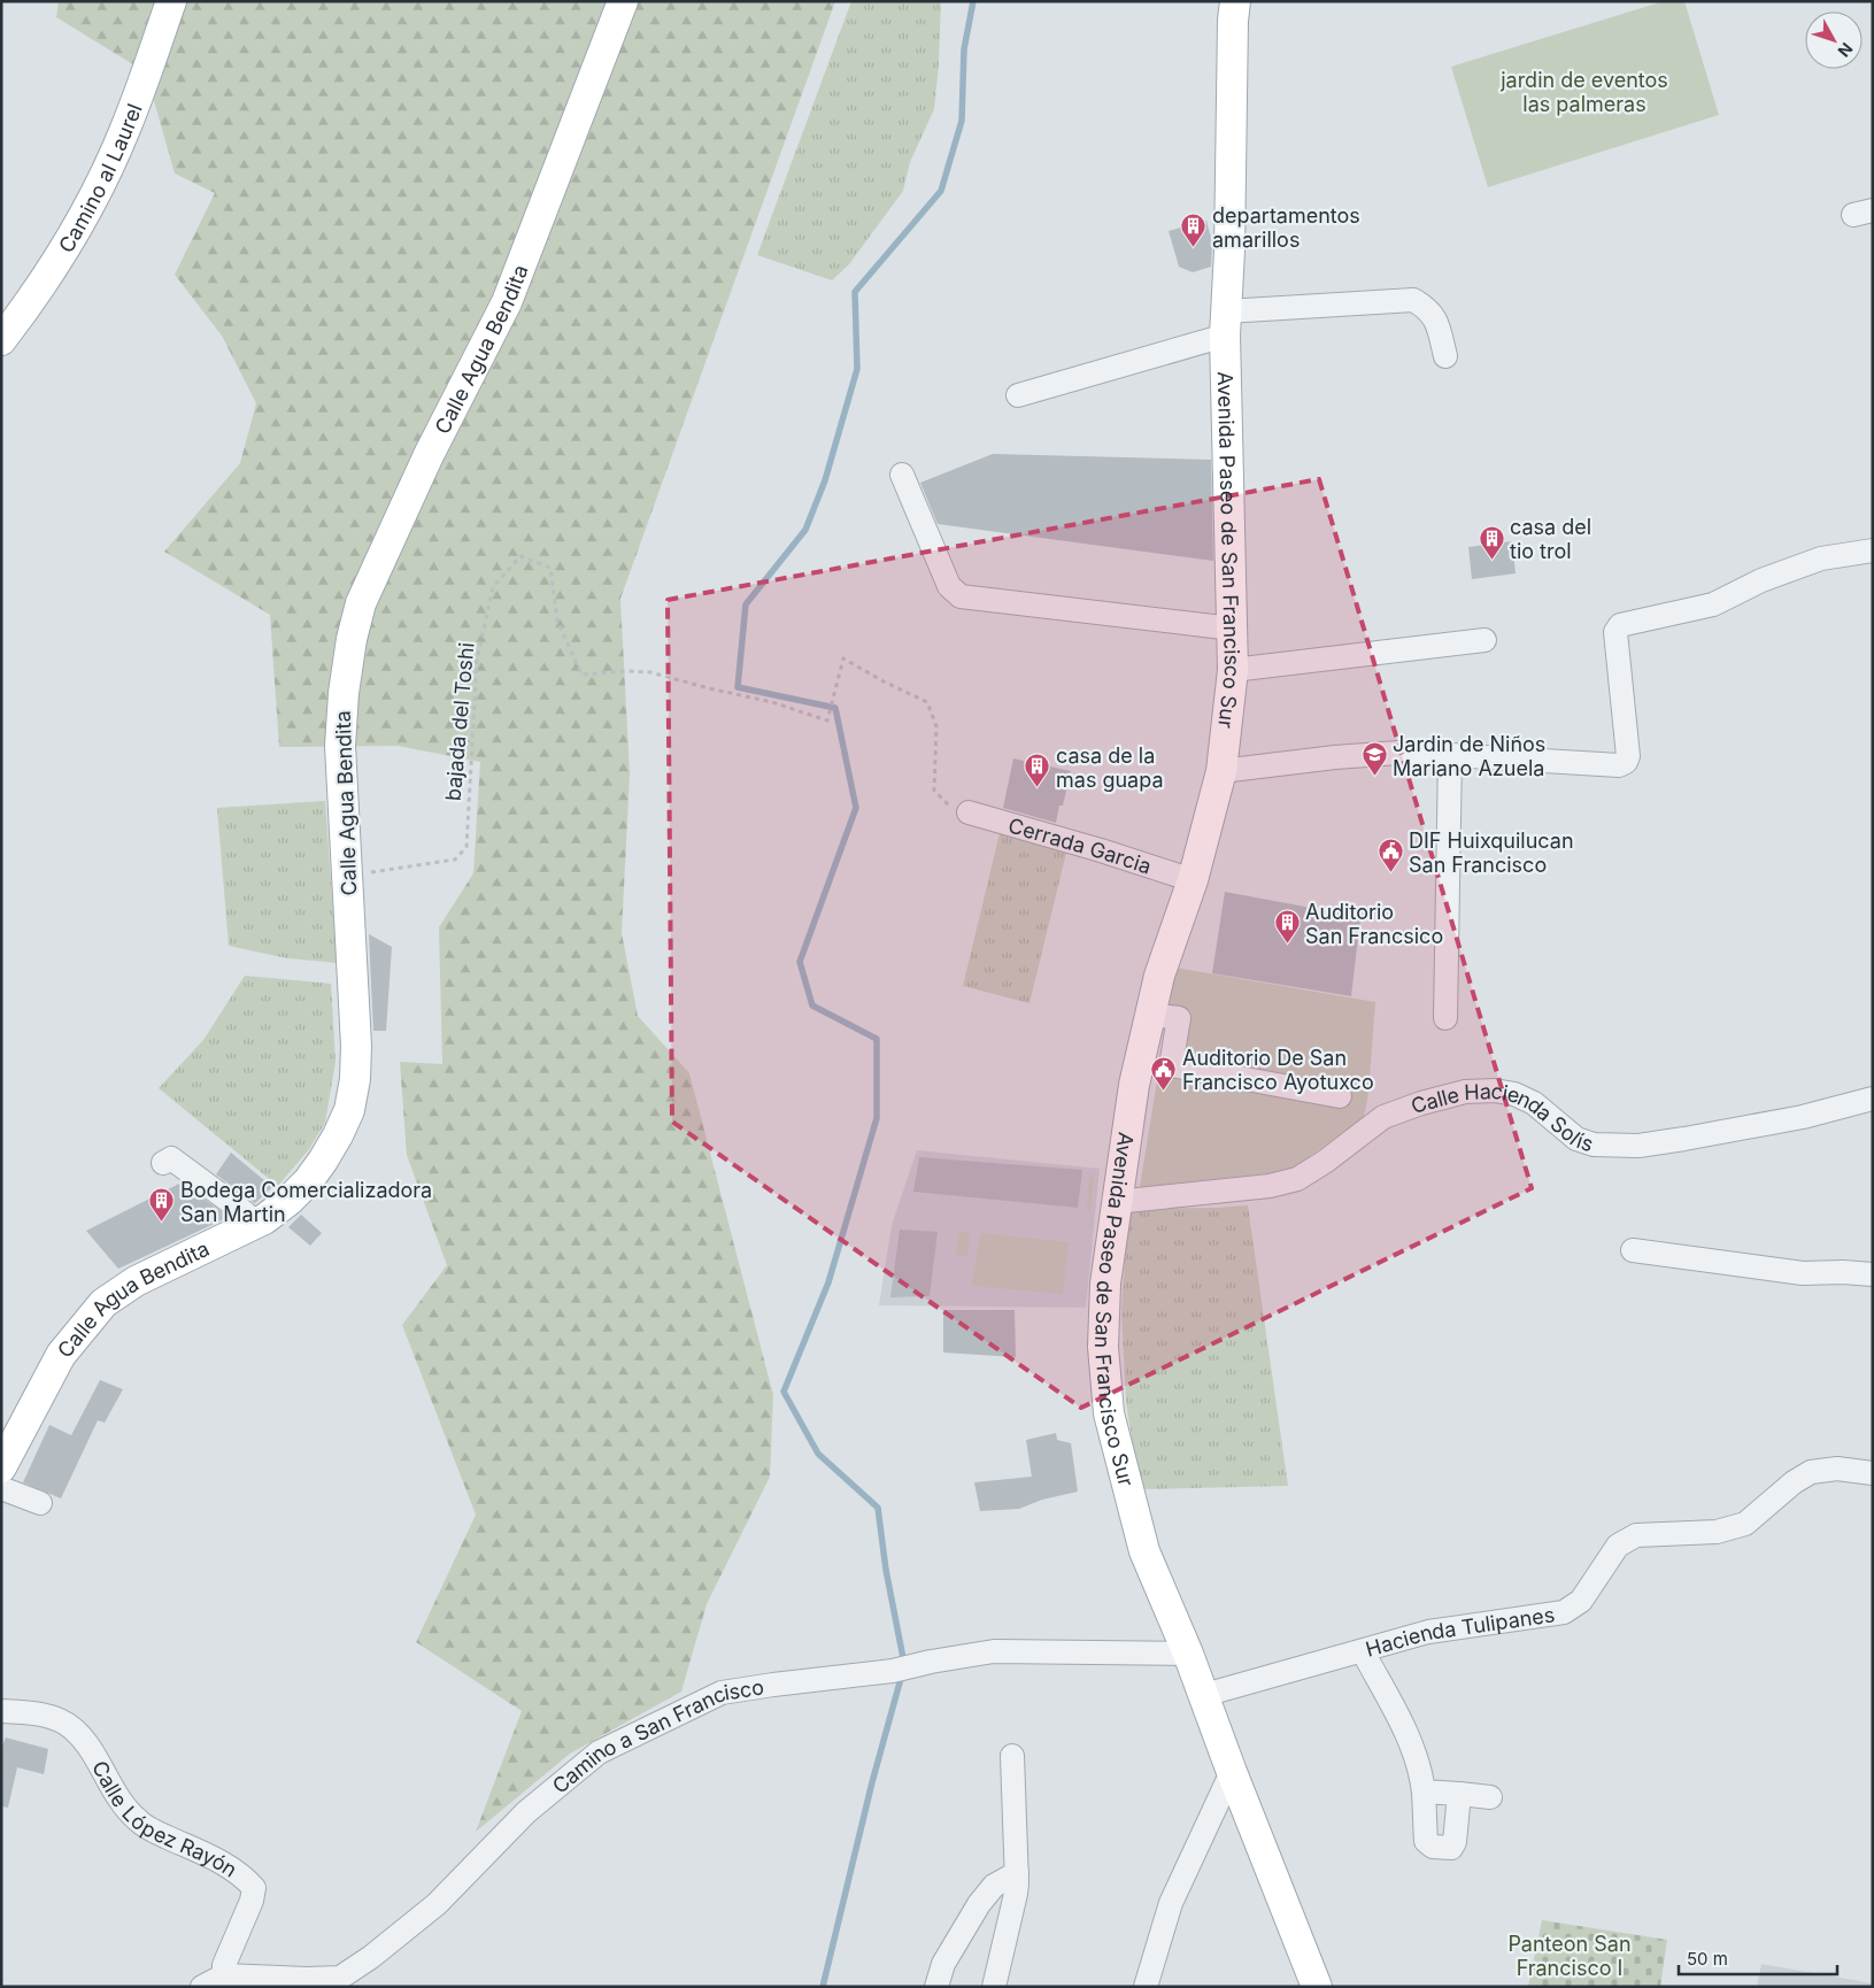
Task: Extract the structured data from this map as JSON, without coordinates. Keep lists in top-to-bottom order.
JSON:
{
  "streets": {
    "main road": ["Camino al Laurel", "Calle Agua Bendita", "Avenida Paseo de San Francisco Sur"],
    "street": [
      "Cerrada Garcia",
      "Calle Hacienda Solís",
      "Hacienda Tulipanes",
      "Camino a San Francisco",
      "Calle López Rayón"
    ],
    "path": ["bajada del Toshi"]
  },
  "crossings": [
    ["Avenida Paseo de San Francisco Sur", "Cerrada Garcia"],
    ["Avenida Paseo de San Francisco Sur", "Calle Hacienda Solís"],
    ["Avenida Paseo de San Francisco Sur", "Hacienda Tulipanes"],
    ["Avenida Paseo de San Francisco Sur", "Camino a San Francisco"],
    ["bajada del Toshi", "Cerrada Garcia"],
    ["Camino a San Francisco", "Calle López Rayón"]
  ],
  "parks": ["jardin de eventos las palmeras", "Panteon San Francisco I"],
  "places": {
    "building": [
      "departamentos amarillos",
      "casa del tio trol",
      "casa de la mas guapa",
      "Auditorio San Francsico",
      "Bodega Comercializadora San Martin"
    ],
    "school or university": ["Jardin de Niños Mariano Azuela"],
    "public building": ["DIF Huixquilucan San Francisco", "Auditorio De San Francisco Ayotuxco"]
  },
  "scale_bar": "50 m",
  "north": "bottom right"
}
